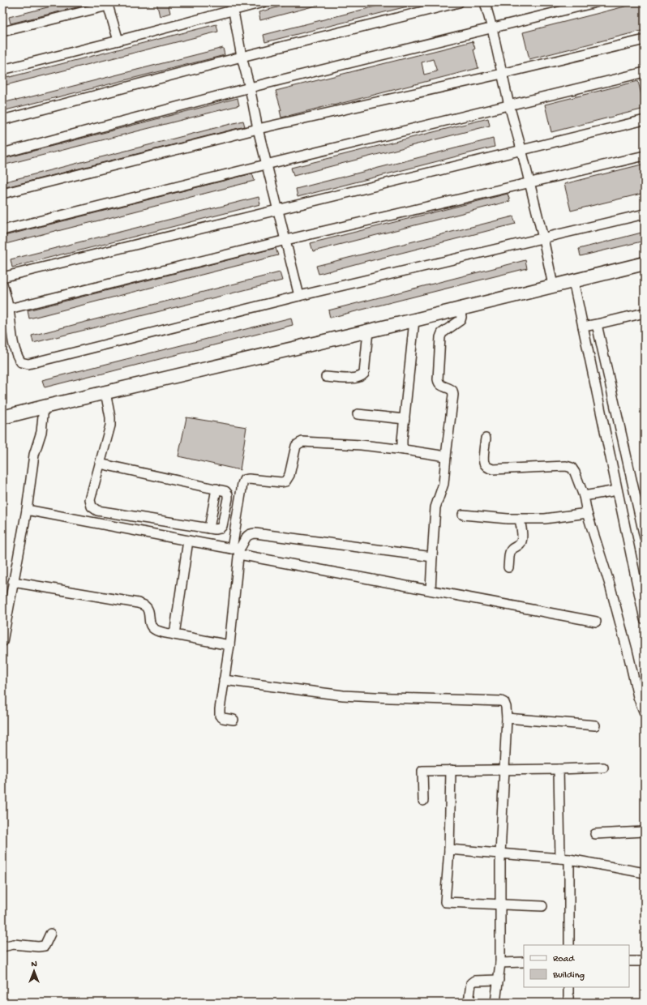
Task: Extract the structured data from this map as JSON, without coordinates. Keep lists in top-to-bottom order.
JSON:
{
  "legend": ["Road", "Building"],
  "north": "top"
}
